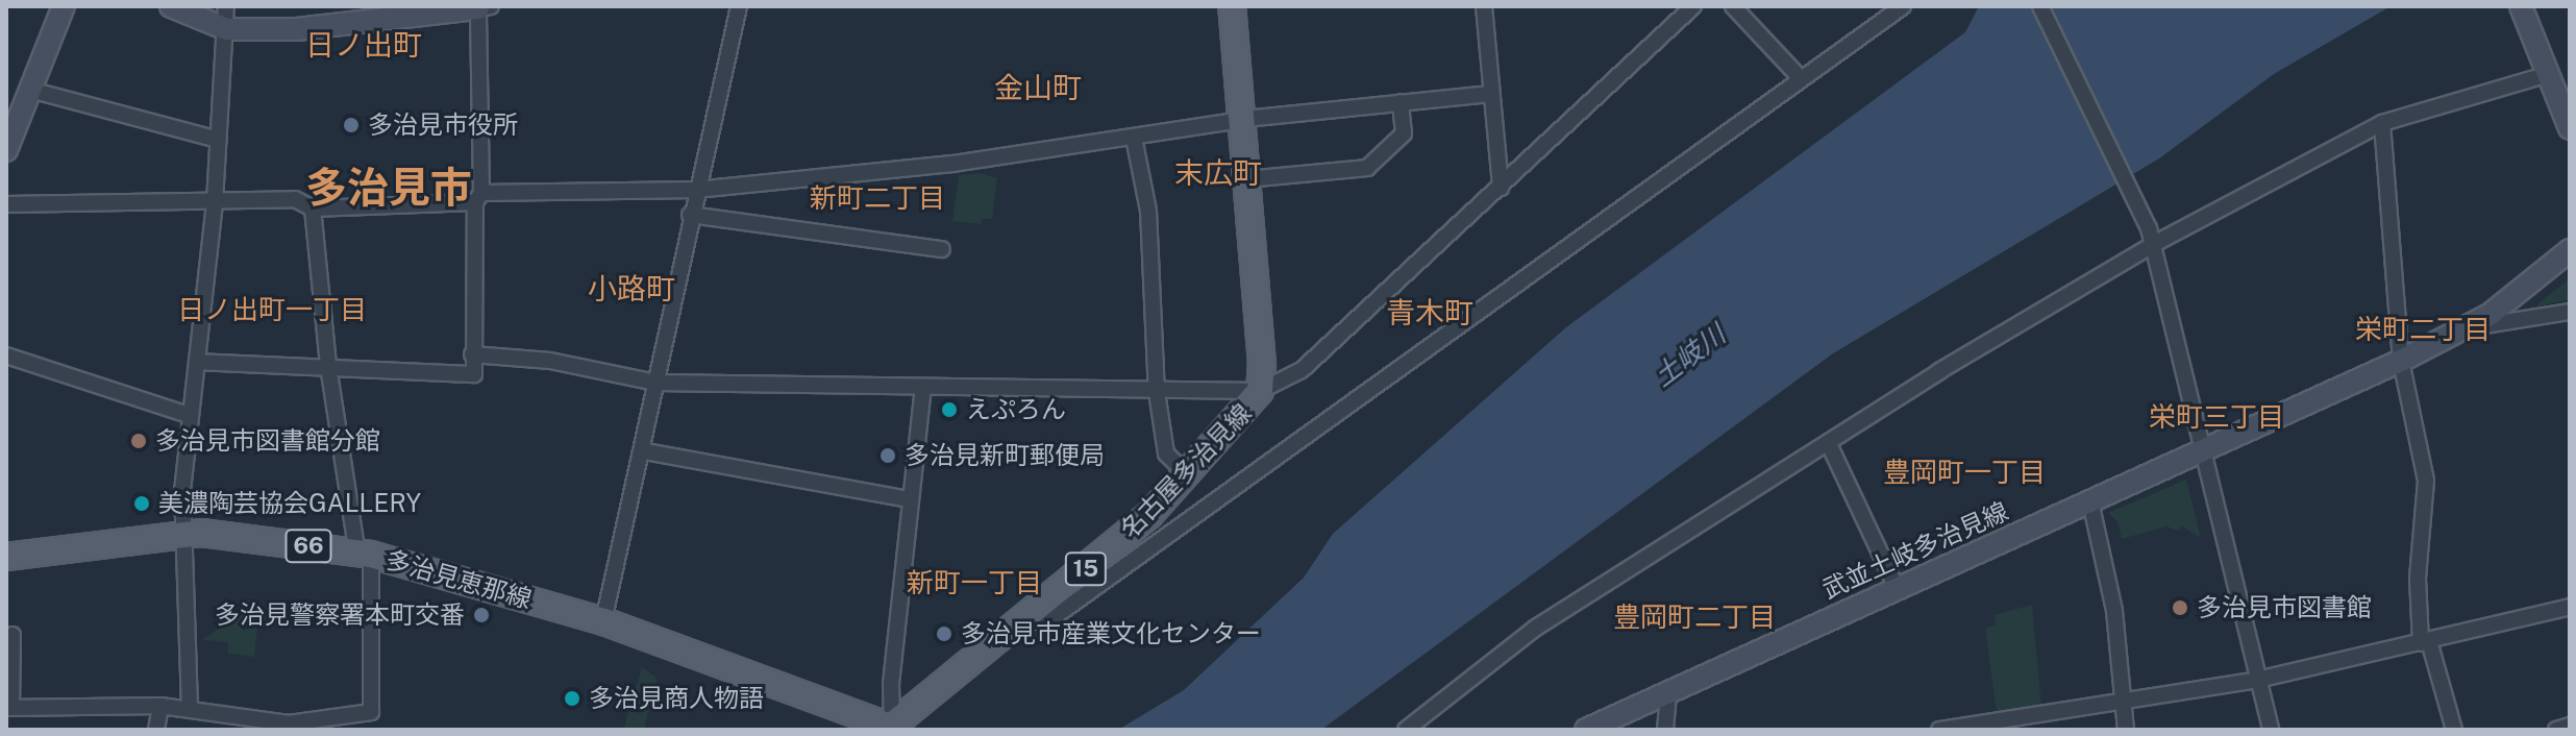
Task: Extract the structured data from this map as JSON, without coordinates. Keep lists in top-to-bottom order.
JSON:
{
  "streets": {
    "main road": [
      "名古屋多治見線",
      "66",
      "武並土岐多治見線",
      "15",
      "多治見恵那線"
    ]
  },
  "crossings": [
    ["名古屋多治見線", "多治見恵那線"]
  ],
  "districts": [
    "日ノ出町",
    "金山町",
    "末広町",
    "多治見市",
    "新町二丁目",
    "小路町",
    "日ノ出町一丁目",
    "青木町",
    "栄町二丁目",
    "栄町三丁目",
    "豊岡町一丁目",
    "新町一丁目",
    "豊岡町二丁目"
  ],
  "water": ["土岐川"],
  "places": [
    "多治見市役所",
    "えぷろん",
    "多治見市図書館分館",
    "多治見新町郵便局",
    "美濃陶芸協会GALLERY",
    "多治見市図書館",
    "多治見警察署本町交番",
    "多治見市産業文化センター",
    "多治見商人物語"
  ]
}
